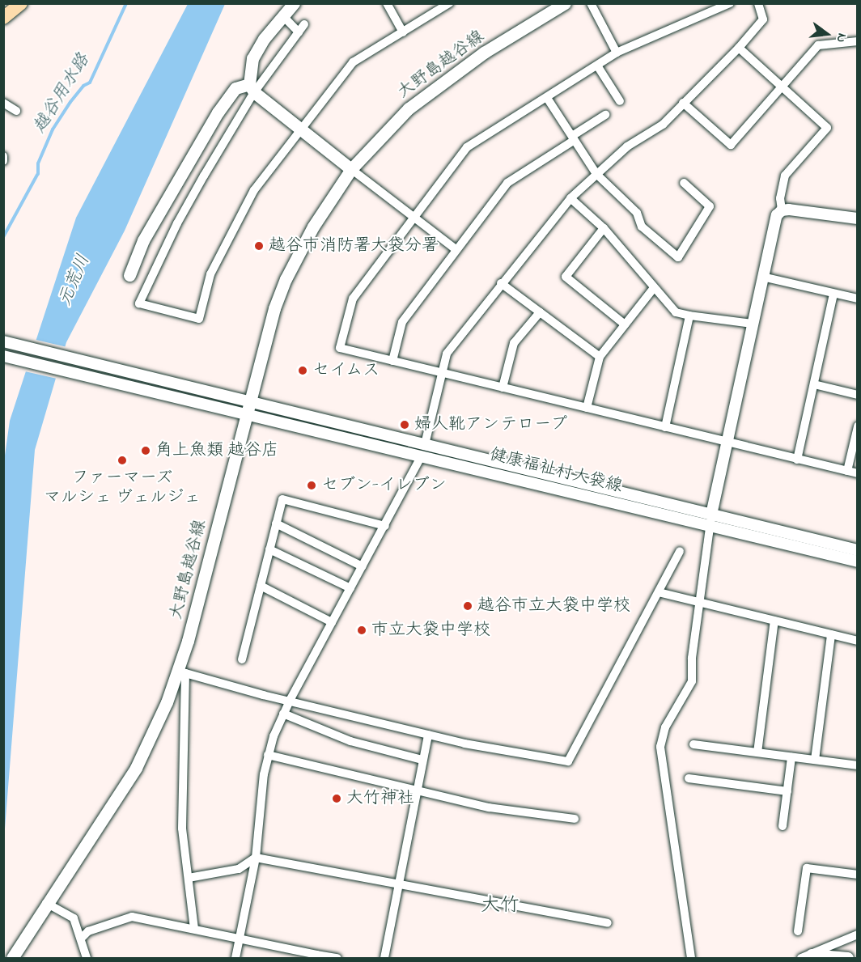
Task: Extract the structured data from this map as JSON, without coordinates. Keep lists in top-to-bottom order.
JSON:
{
  "streets": {
    "main road": ["大野島越谷線"],
    "street": ["健康福祉村大袋線"]
  },
  "crossings": [
    ["大野島越谷線", "健康福祉村大袋線"]
  ],
  "districts": ["大竹"],
  "water": ["越谷用水路", "元荒川"],
  "places": [
    "越谷市消防署大袋分署",
    "セイムス",
    "婦人靴アンテロープ",
    "角上魚類 越谷店",
    "ファーマーズ マルシェ ヴェルジェ",
    "セブン-イレブン",
    "越谷市立大袋中学校",
    "市立大袋中学校",
    "大竹神社"
  ],
  "north": "right"
}
